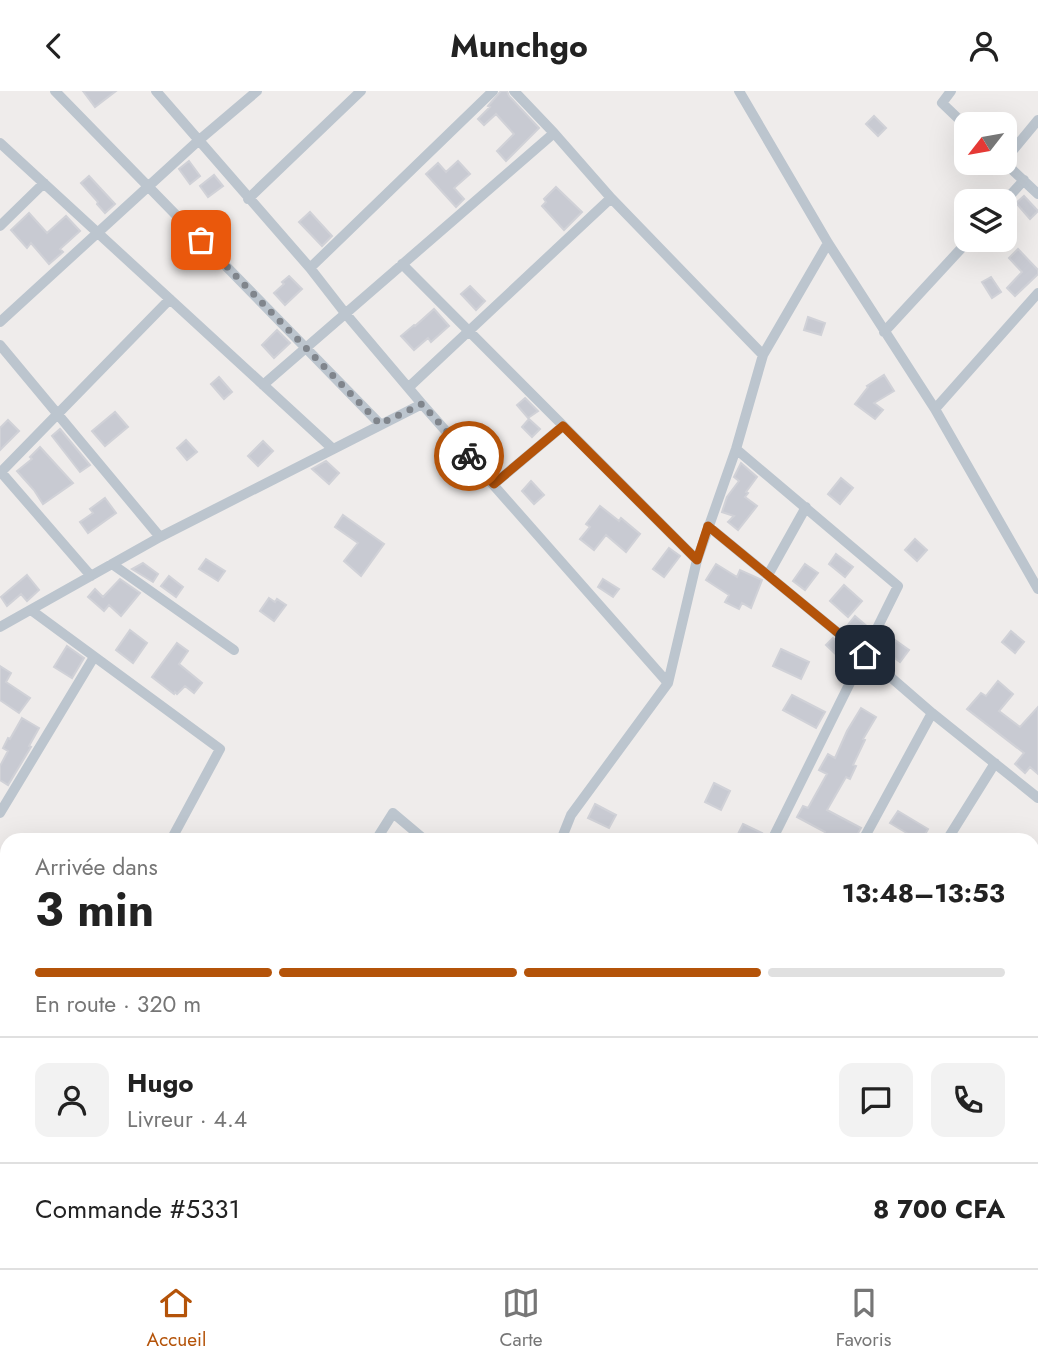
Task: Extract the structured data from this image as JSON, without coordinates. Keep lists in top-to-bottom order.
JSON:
{
  "north": "bottom left",
  "page": {
    "header": "Munchgo",
    "heading": ["3 min", "Arrivée dans", "13:48–13:53"],
    "panel": [
      "Hugo",
      "Livreur · 4.4",
      "Commande #5331",
      "8 700 CFA"
    ],
    "bar": "En route · 320 m",
    "tabs": ["Accueil", "Carte", "Favoris"]
  }
}
